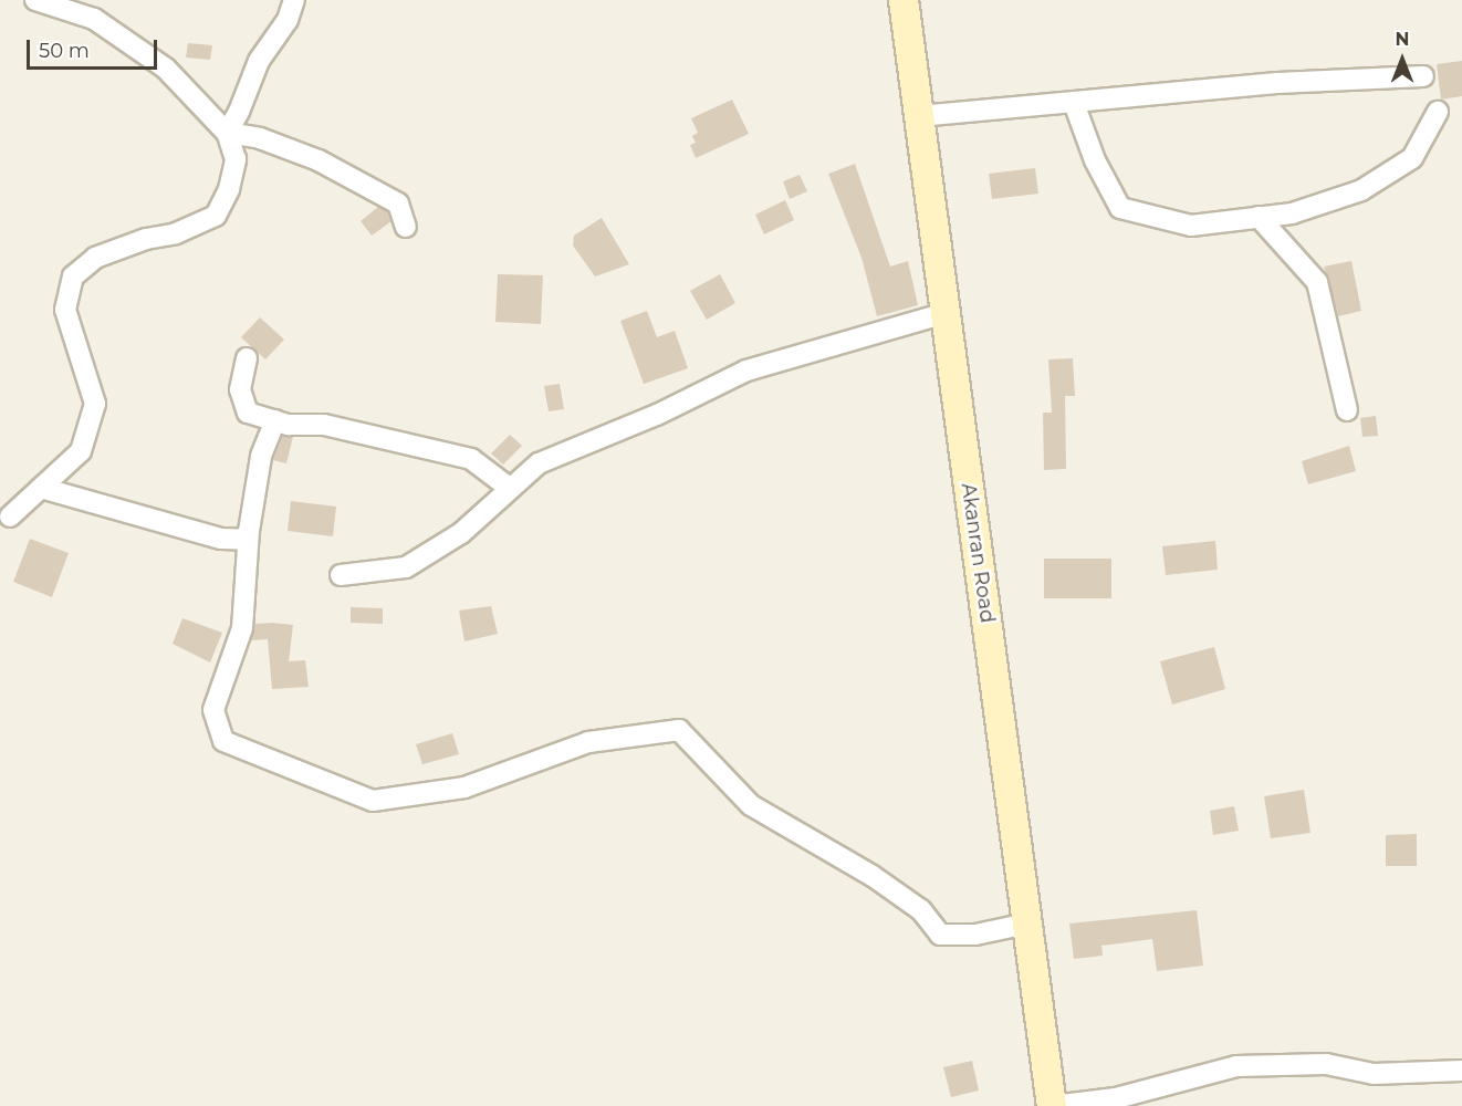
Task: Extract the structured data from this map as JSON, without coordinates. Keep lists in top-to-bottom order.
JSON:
{
  "streets": {
    "main road": ["Akanran Road"]
  },
  "scale_bar": "50 m",
  "north": "top"
}
